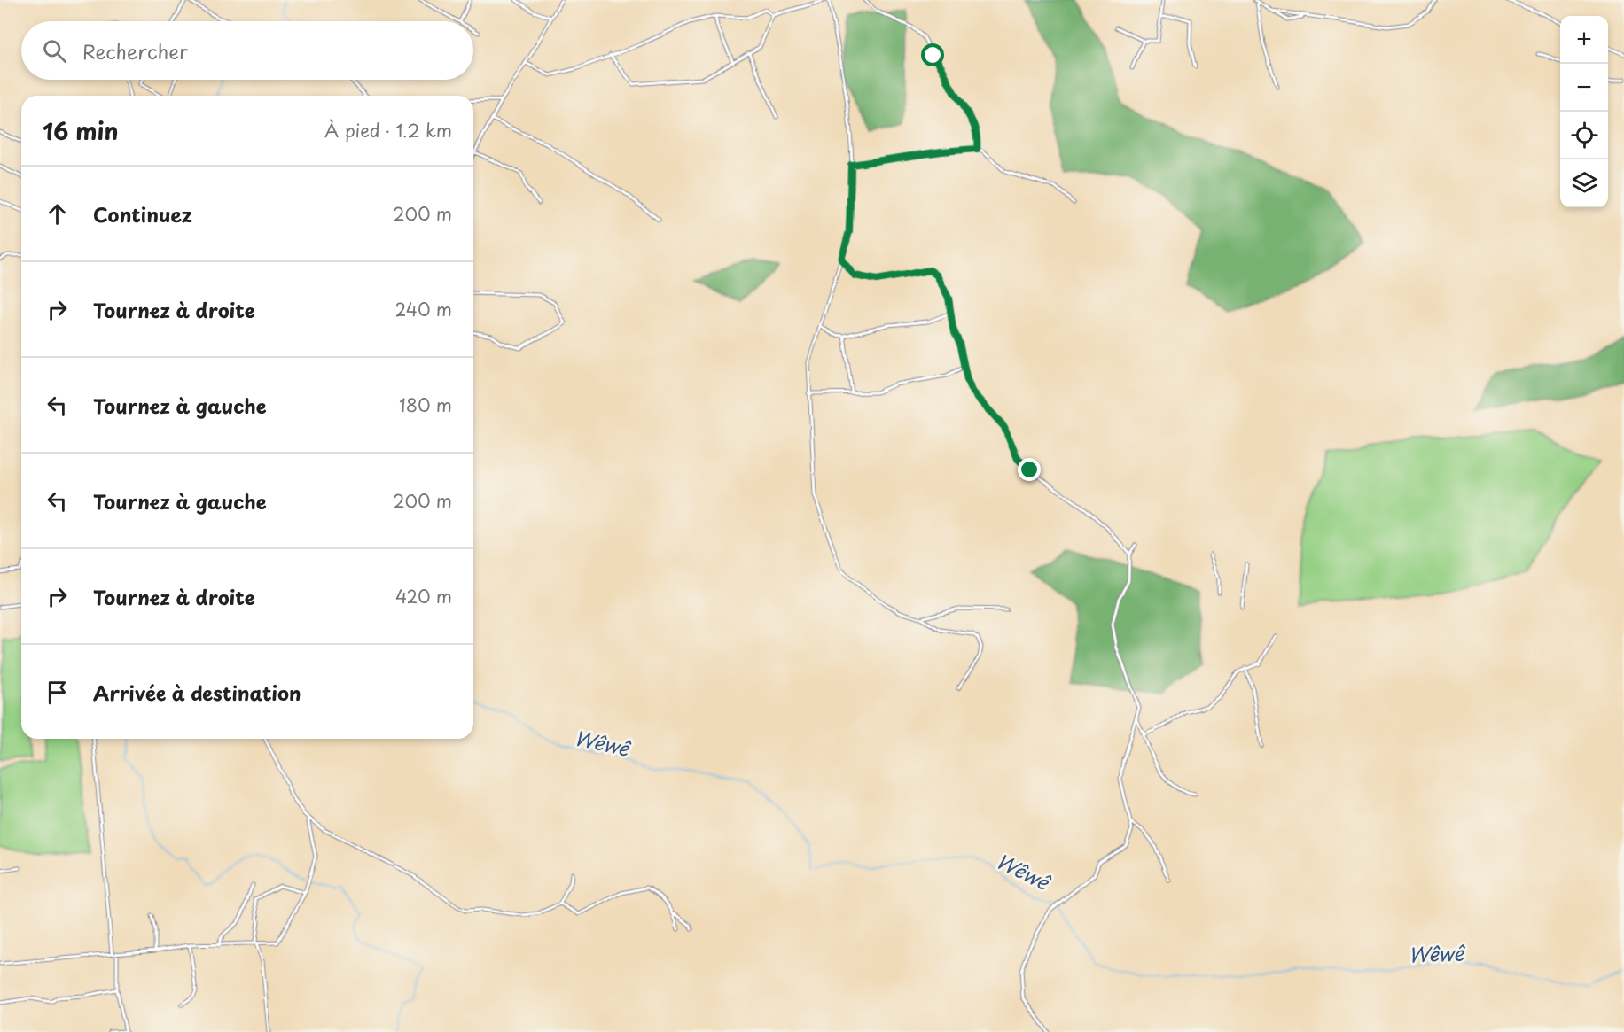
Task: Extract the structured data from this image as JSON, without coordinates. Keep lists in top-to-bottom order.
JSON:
{
  "water": ["Wêwê"],
  "page": {
    "map_buttons": ["+", "−"],
    "search": "Rechercher",
    "heading": ["16 min", "À pied · 1.2 km"],
    "list": [
      ["Continuez", "200 m"],
      ["Tournez à droite", "240 m"],
      ["Tournez à gauche", "180 m"],
      ["Tournez à gauche", "200 m"],
      ["Tournez à droite", "420 m"],
      "Arrivée à destination"
    ]
  }
}
